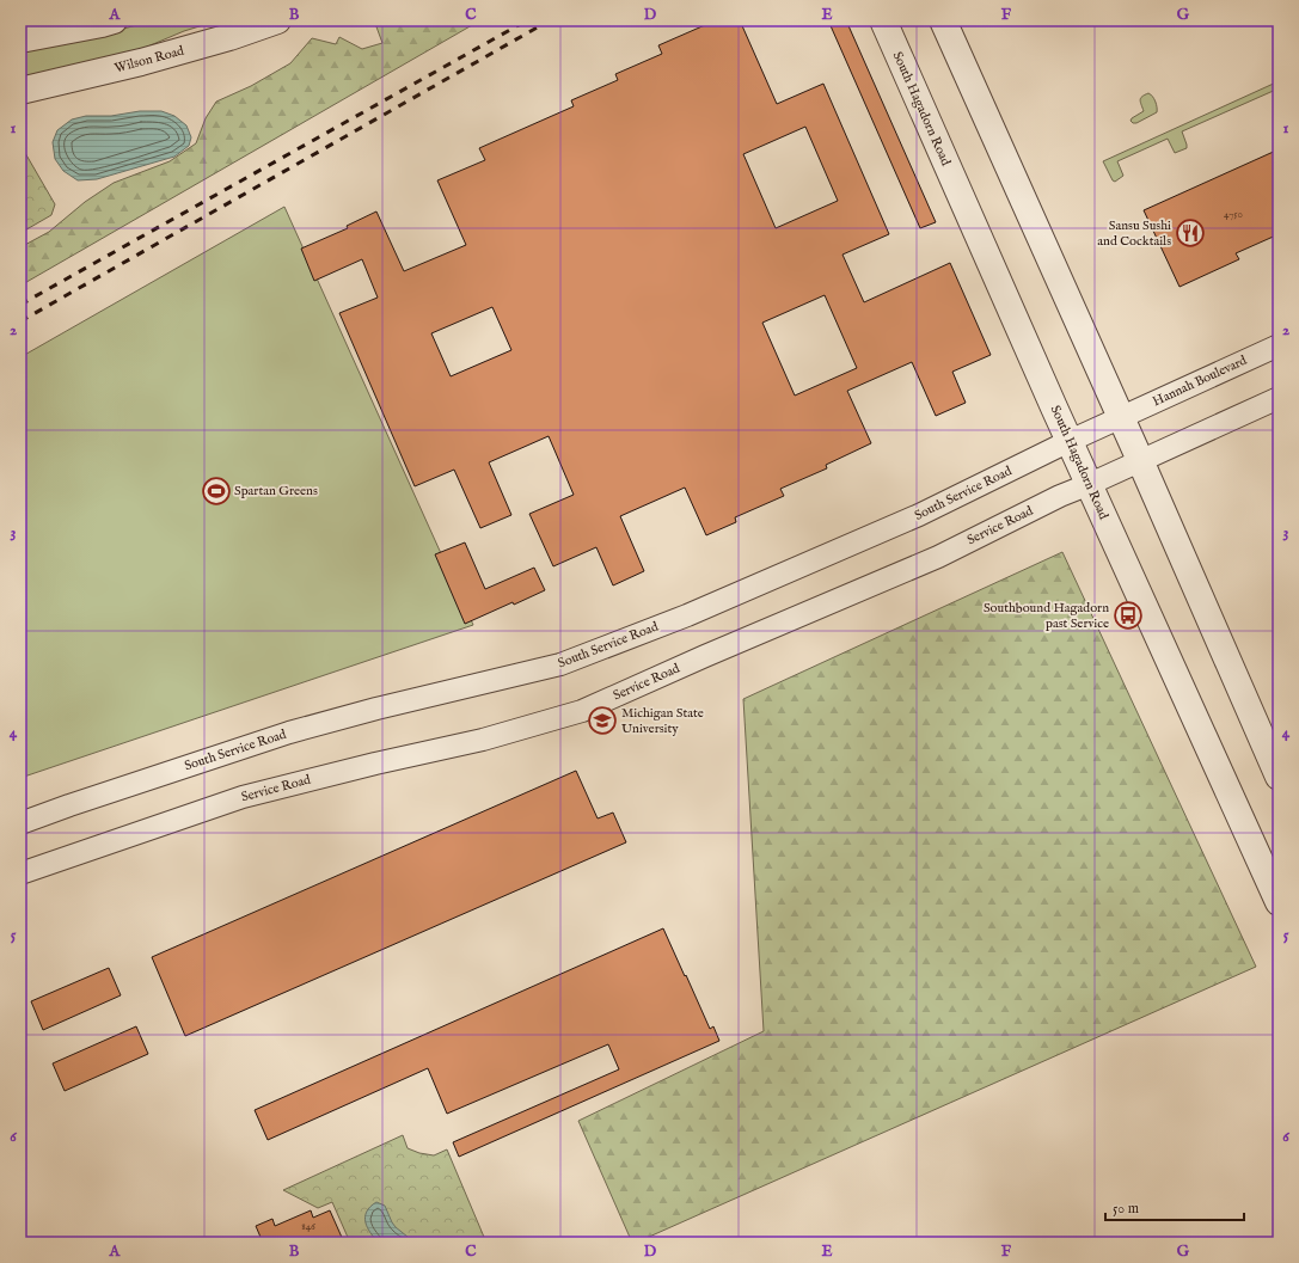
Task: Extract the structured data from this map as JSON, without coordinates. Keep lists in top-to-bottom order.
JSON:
{
  "streets": {
    "street": [
      "Wilson Road",
      "South Hagadorn Road",
      "Hannah Boulevard",
      "South Service Road",
      "Service Road"
    ]
  },
  "crossings": [
    ["South Hagadorn Road", "South Service Road"],
    ["South Hagadorn Road", "Service Road"],
    ["Hannah Boulevard", "South Service Road"]
  ],
  "places": {
    "restaurant": ["Sansu Sushi and Cocktails"],
    "sports": ["Spartan Greens"],
    "bus stop": ["Southbound Hagadorn past Service"],
    "school or university": ["Michigan State University"]
  },
  "house_numbers": ["4750", "846"],
  "scale_bar": "50 m",
  "grid": {
    "columns": [
      "A",
      "B",
      "C",
      "D",
      "E",
      "F",
      "G"
    ],
    "rows": [
      "1",
      "2",
      "3",
      "4",
      "5",
      "6"
    ]
  }
}
